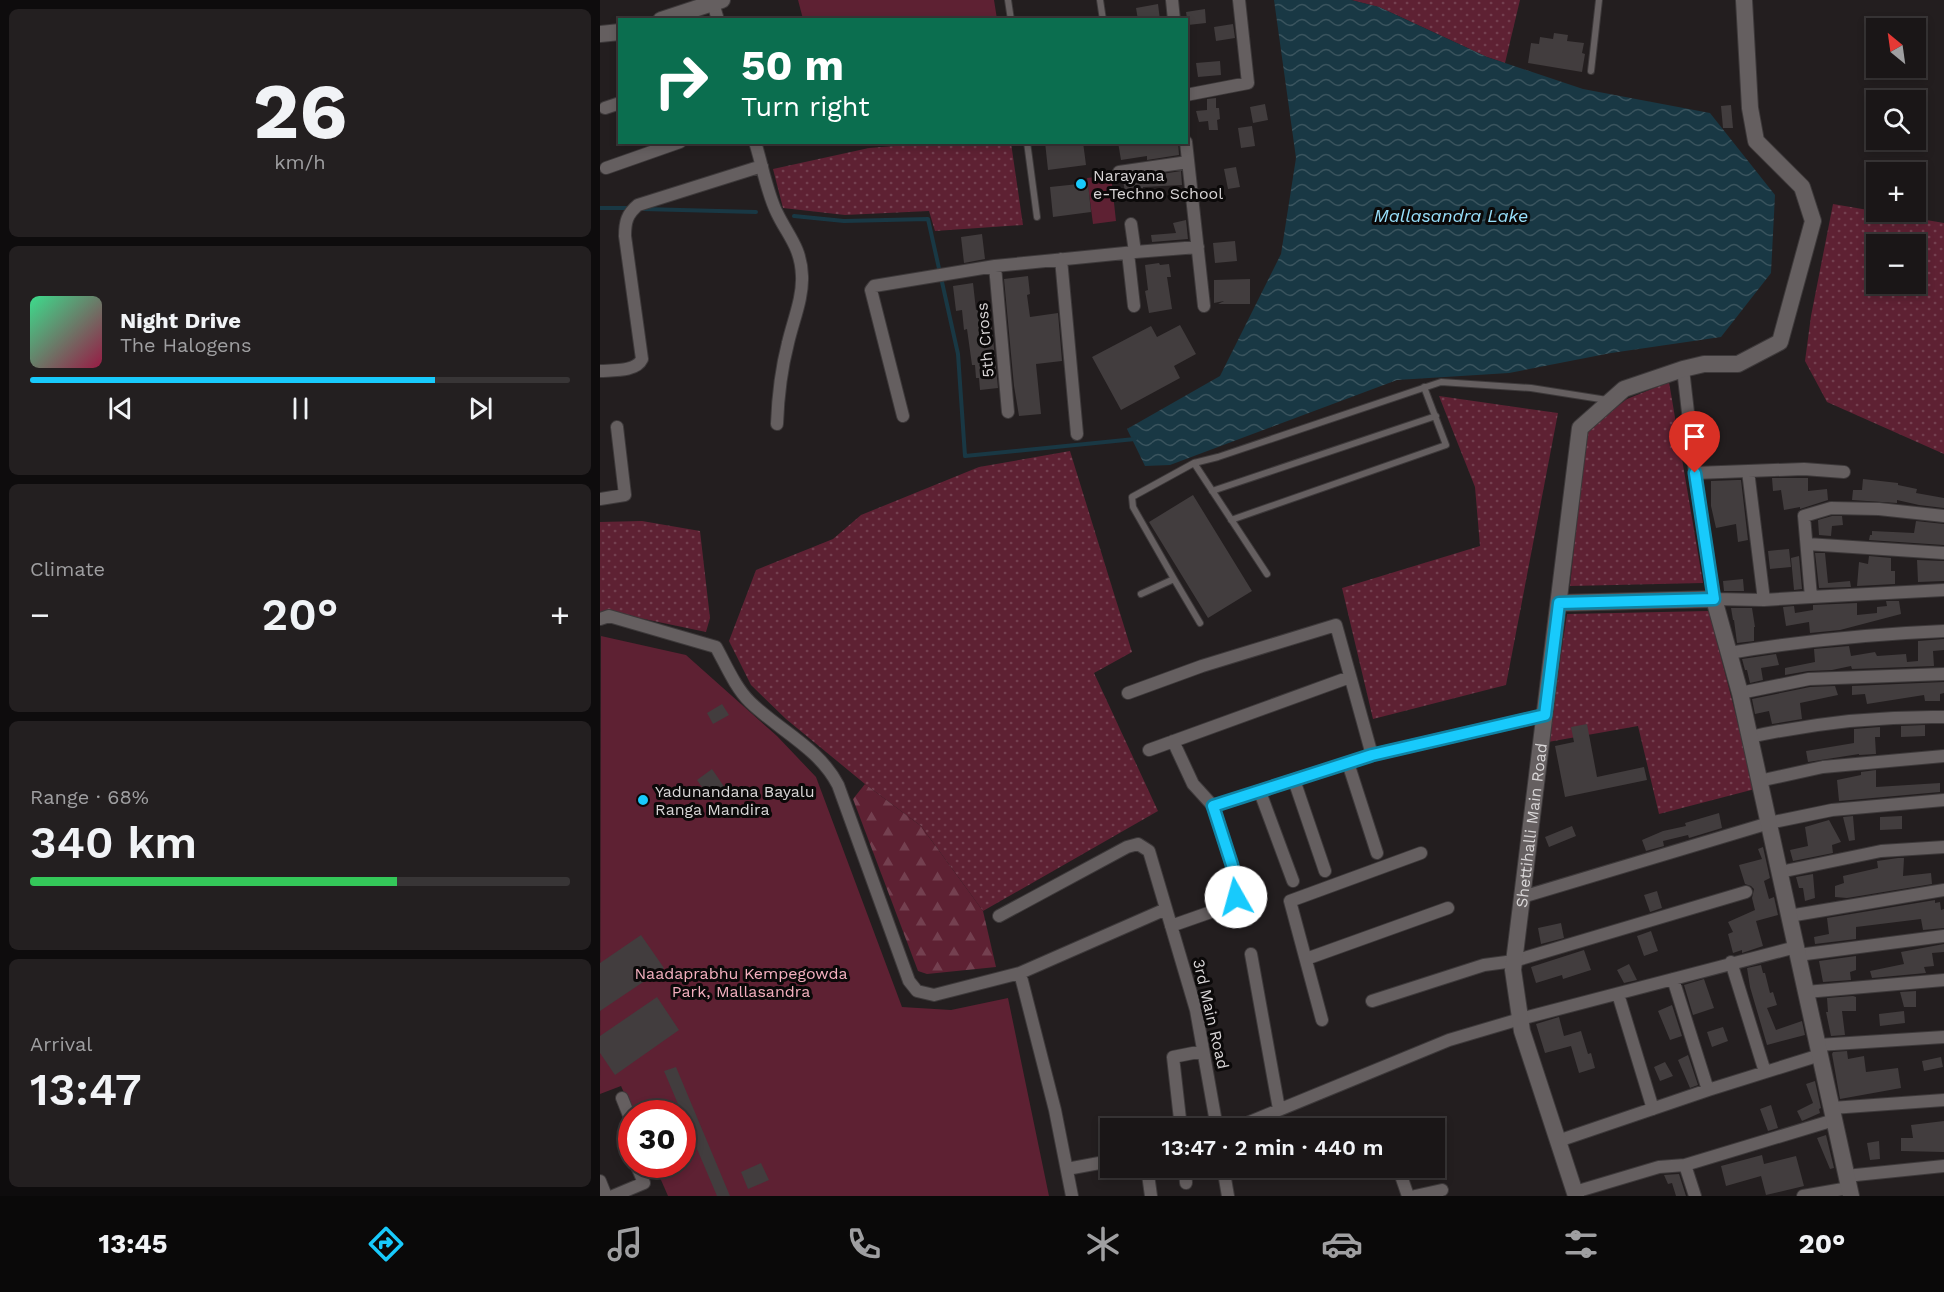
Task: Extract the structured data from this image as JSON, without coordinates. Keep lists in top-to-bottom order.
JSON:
{
  "streets": {
    "street": ["5th Cross", "Shettihalli Main Road", "3rd Main Road"]
  },
  "water": ["Mallasandra Lake"],
  "parks": ["Naadaprabhu Kempegowda Park, Mallasandra"],
  "places": ["Narayana e-Techno School", "Yadunandana Bayalu Ranga Mandira"],
  "north": "top left",
  "page": {
    "tile": [
      ["26", "km/h"],
      "Climate",
      ["Range · 68%", "340 km"],
      ["Arrival", "13:47"]
    ],
    "map_buttons": ["+", "−"],
    "turn": ["50 m", "Turn right"],
    "song": ["Night Drive", "The Halogens"],
    "heat": ["−", "20°", "+"],
    "limit": "30",
    "trip": "13:47 · 2 min · 440 m",
    "tabs": ["13:45", "20°"]
  }
}
